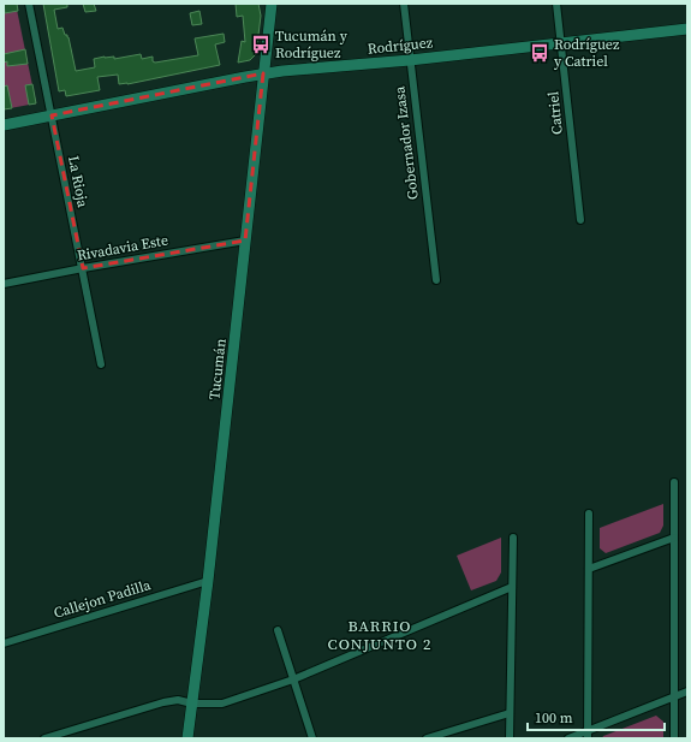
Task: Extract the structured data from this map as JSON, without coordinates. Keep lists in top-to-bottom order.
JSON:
{
  "streets": {
    "main road": ["Rodríguez", "Tucumán"],
    "street": [
      "Catriel",
      "Gobernador Izasa",
      "La Rioja",
      "Rivadavia Este",
      "Callejon Padilla"
    ]
  },
  "crossings": [
    ["Rodríguez", "Catriel"],
    ["Rodríguez", "Gobernador Izasa"],
    ["Rodríguez", "La Rioja"],
    ["Rodríguez", "Tucumán"],
    ["La Rioja", "Rivadavia Este"],
    ["Rivadavia Este", "Tucumán"],
    ["Tucumán", "Callejon Padilla"]
  ],
  "districts": ["BARRIO CONJUNTO 2"],
  "places": {
    "bus stop": ["Tucumán y Rodríguez", "Rodríguez y Catriel"]
  },
  "scale_bar": "100 m"
}
